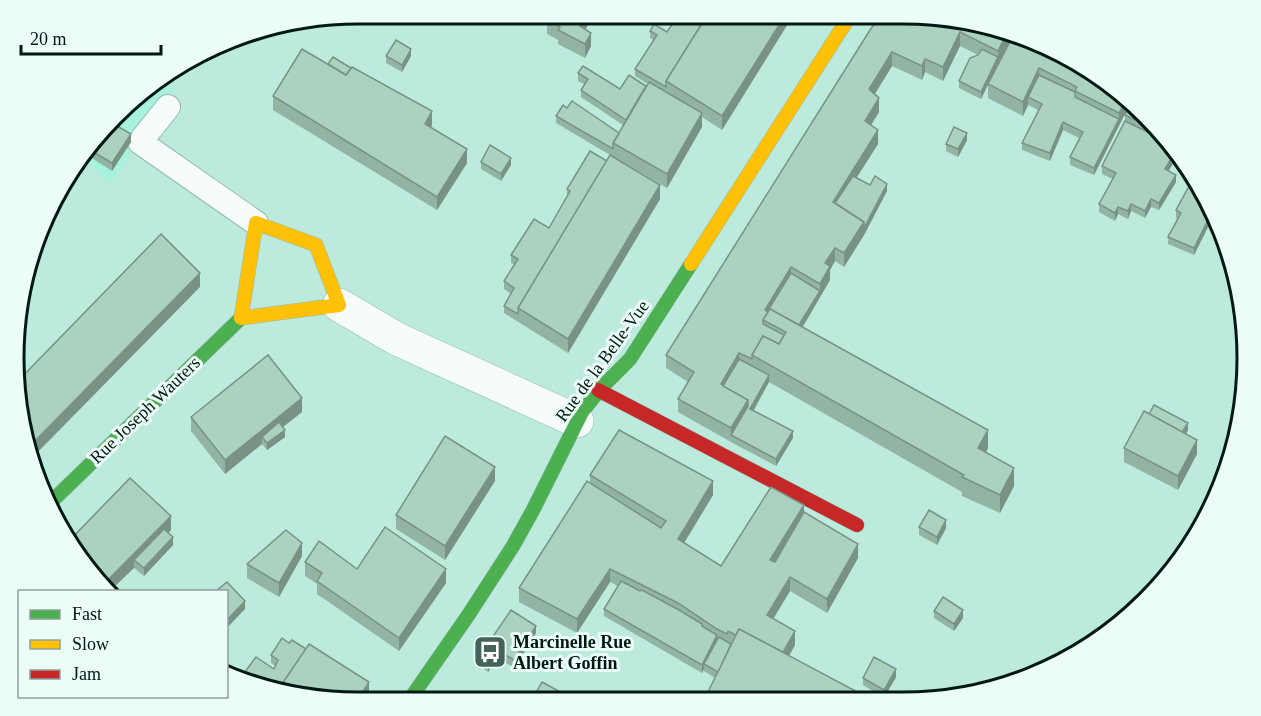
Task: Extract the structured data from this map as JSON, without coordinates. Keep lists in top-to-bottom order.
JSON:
{
  "streets": {
    "street": ["Rue de la Belle-Vue", "Rue Joseph Wauters"]
  },
  "places": {
    "bus stop": ["Marcinelle Rue Albert Goffin"]
  },
  "legend": ["Fast", "Slow", "Jam"],
  "scale_bar": "20 m"
}
